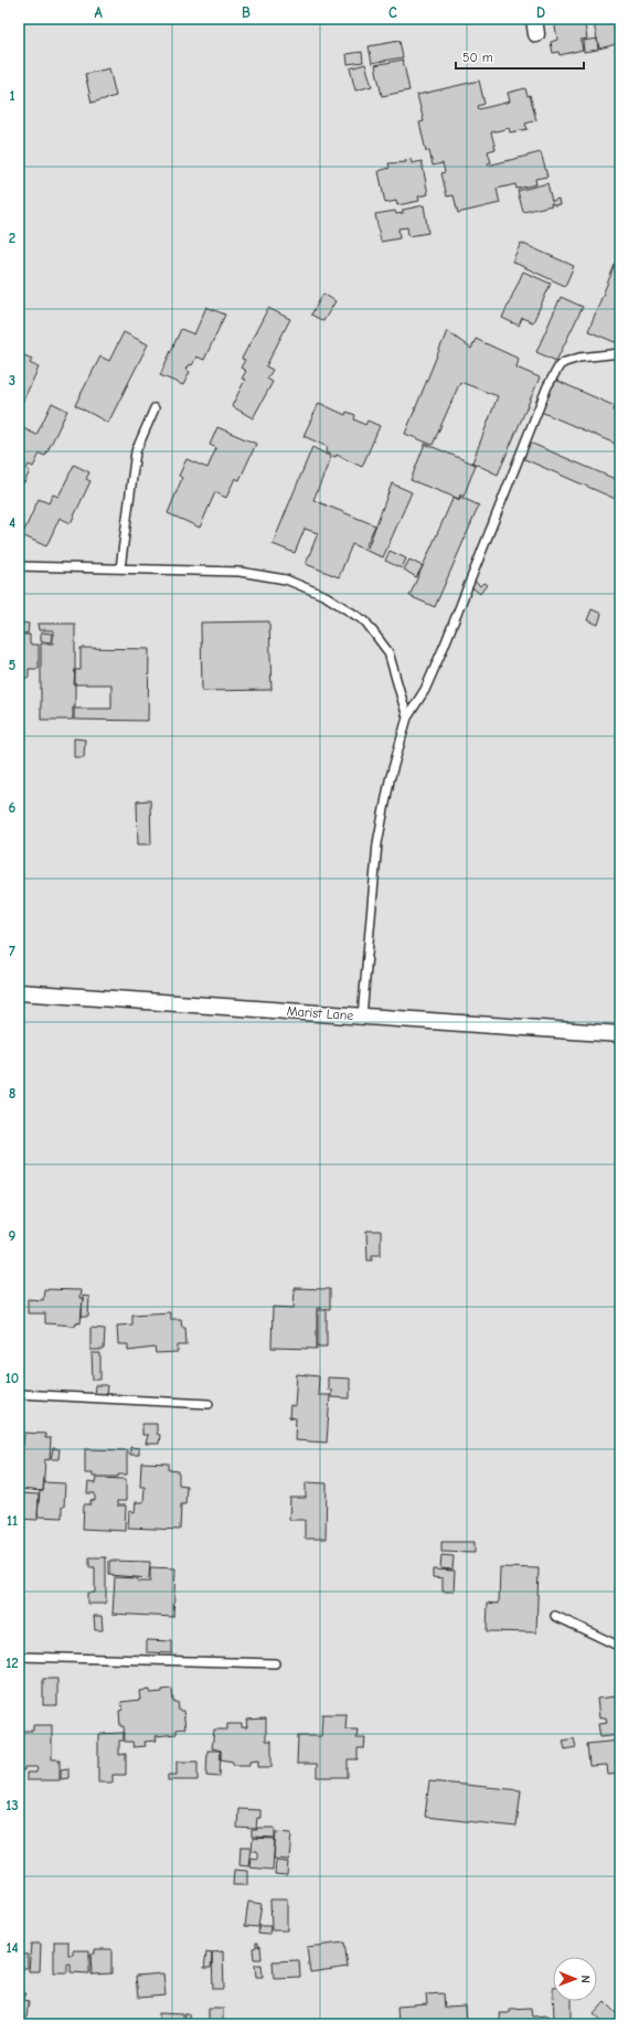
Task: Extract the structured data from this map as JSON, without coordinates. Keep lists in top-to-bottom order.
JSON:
{
  "streets": {
    "street": ["Marist Lane"]
  },
  "scale_bar": "50 m",
  "north": "right",
  "grid": {
    "columns": [
      "A",
      "B",
      "C",
      "D"
    ],
    "rows": [
      "1",
      "2",
      "3",
      "4",
      "5",
      "6",
      "7",
      "8",
      "9",
      "10",
      "11",
      "12",
      "13",
      "14"
    ]
  }
}
